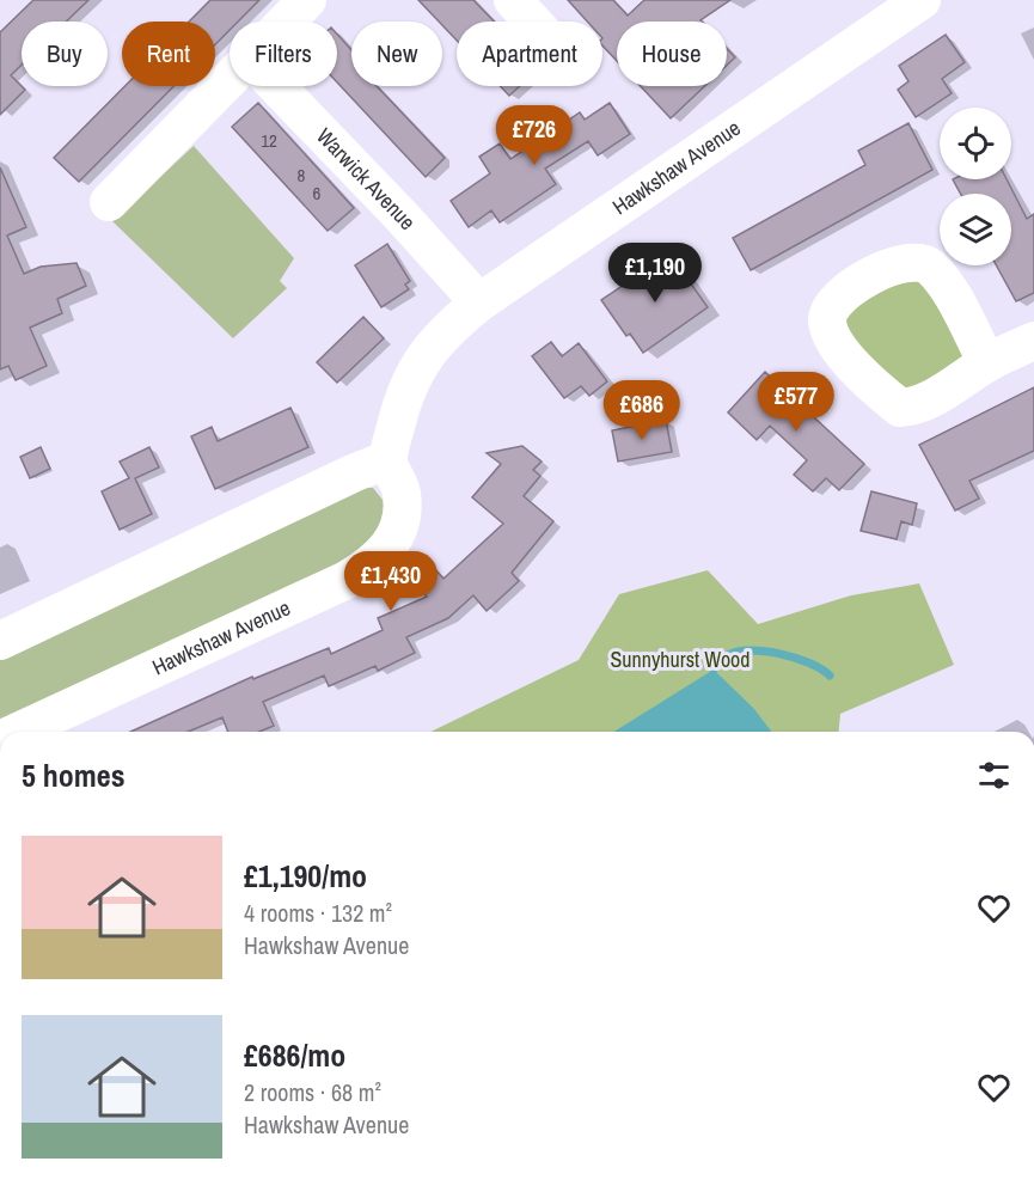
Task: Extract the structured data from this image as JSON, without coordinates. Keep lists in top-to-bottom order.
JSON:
{
  "streets": {
    "street": ["Hawkshaw Avenue", "Warwick Avenue"]
  },
  "crossings": [
    ["Hawkshaw Avenue", "Warwick Avenue"]
  ],
  "parks": ["Sunnyhurst Wood"],
  "house_numbers": ["12", "8", "6"],
  "page": {
    "chip": [
      "Buy",
      "Rent",
      "Filters",
      "New",
      "Apartment",
      "House"
    ],
    "price": [
      "£726",
      "£1,190",
      "£577",
      "£686",
      "£1,430"
    ],
    "heading": "5 homes",
    "list": [
      {
        "name": "£1,190/mo",
        "note": "4 rooms · 132 m² · Hawkshaw Avenue"
      },
      {
        "name": "£686/mo",
        "note": "2 rooms · 68 m² · Hawkshaw Avenue"
      }
    ]
  }
}
